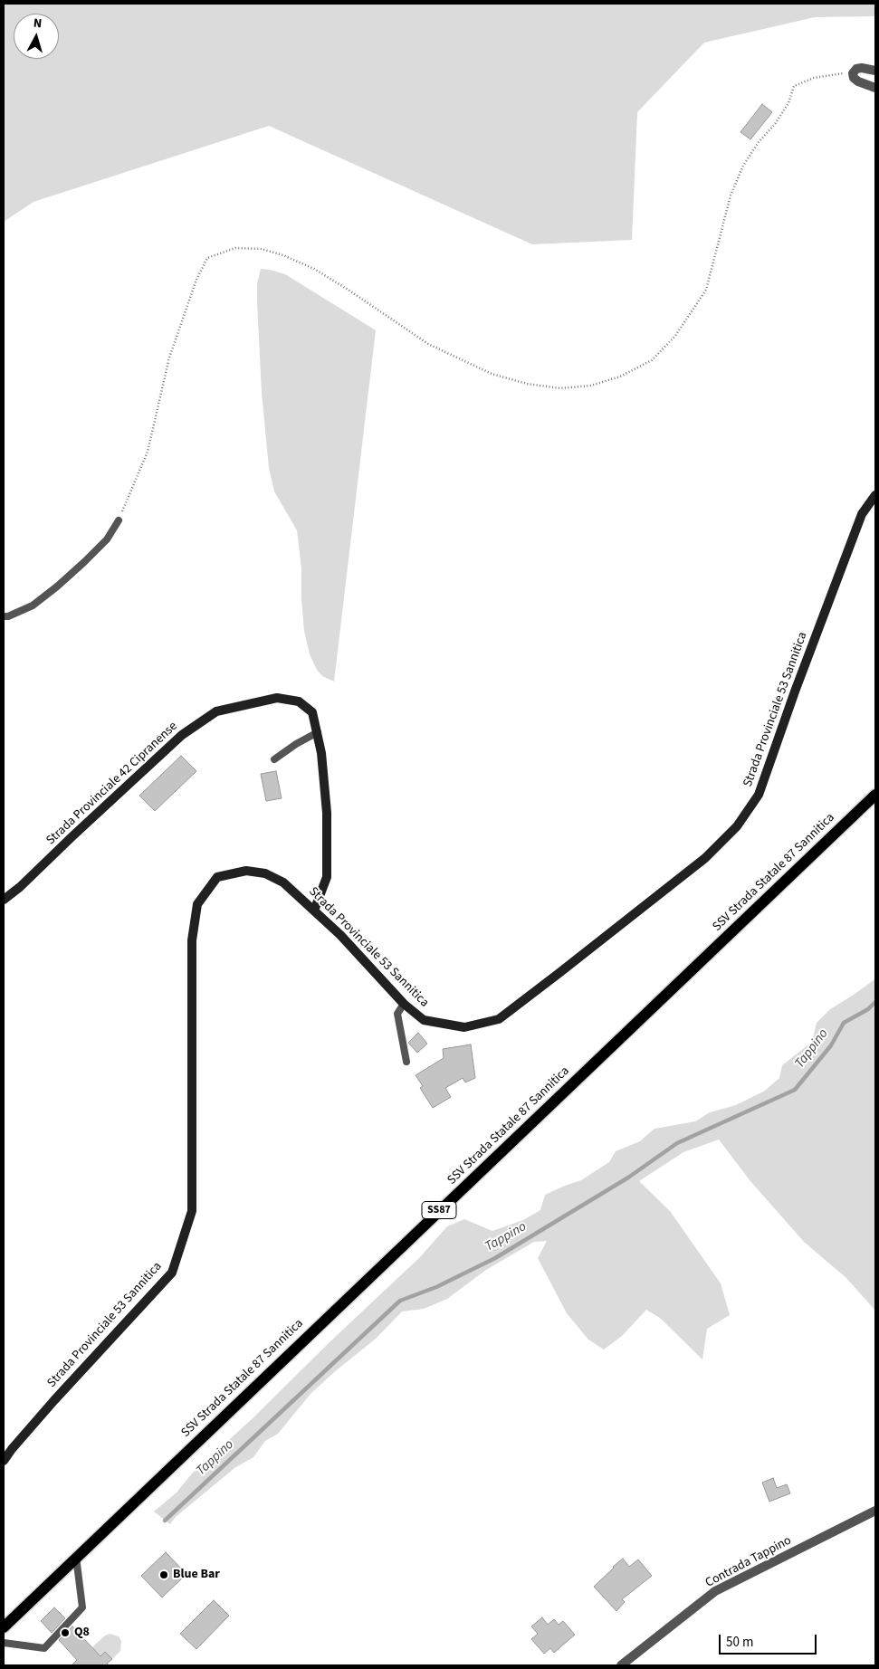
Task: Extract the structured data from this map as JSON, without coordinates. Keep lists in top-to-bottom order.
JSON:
{
  "streets": {
    "main road": ["SSV Strada Statale 87 Sannitica", "SS87"],
    "street": ["Strada Provinciale 53 Sannitica", "Strada Provinciale 42 Cipranense", "Contrada Tappino"]
  },
  "crossings": [
    ["Strada Provinciale 53 Sannitica", "Strada Provinciale 42 Cipranense"]
  ],
  "water": ["Tappino"],
  "places": ["Blue Bar", "Q8"],
  "scale_bar": "50 m",
  "north": "top"
}
